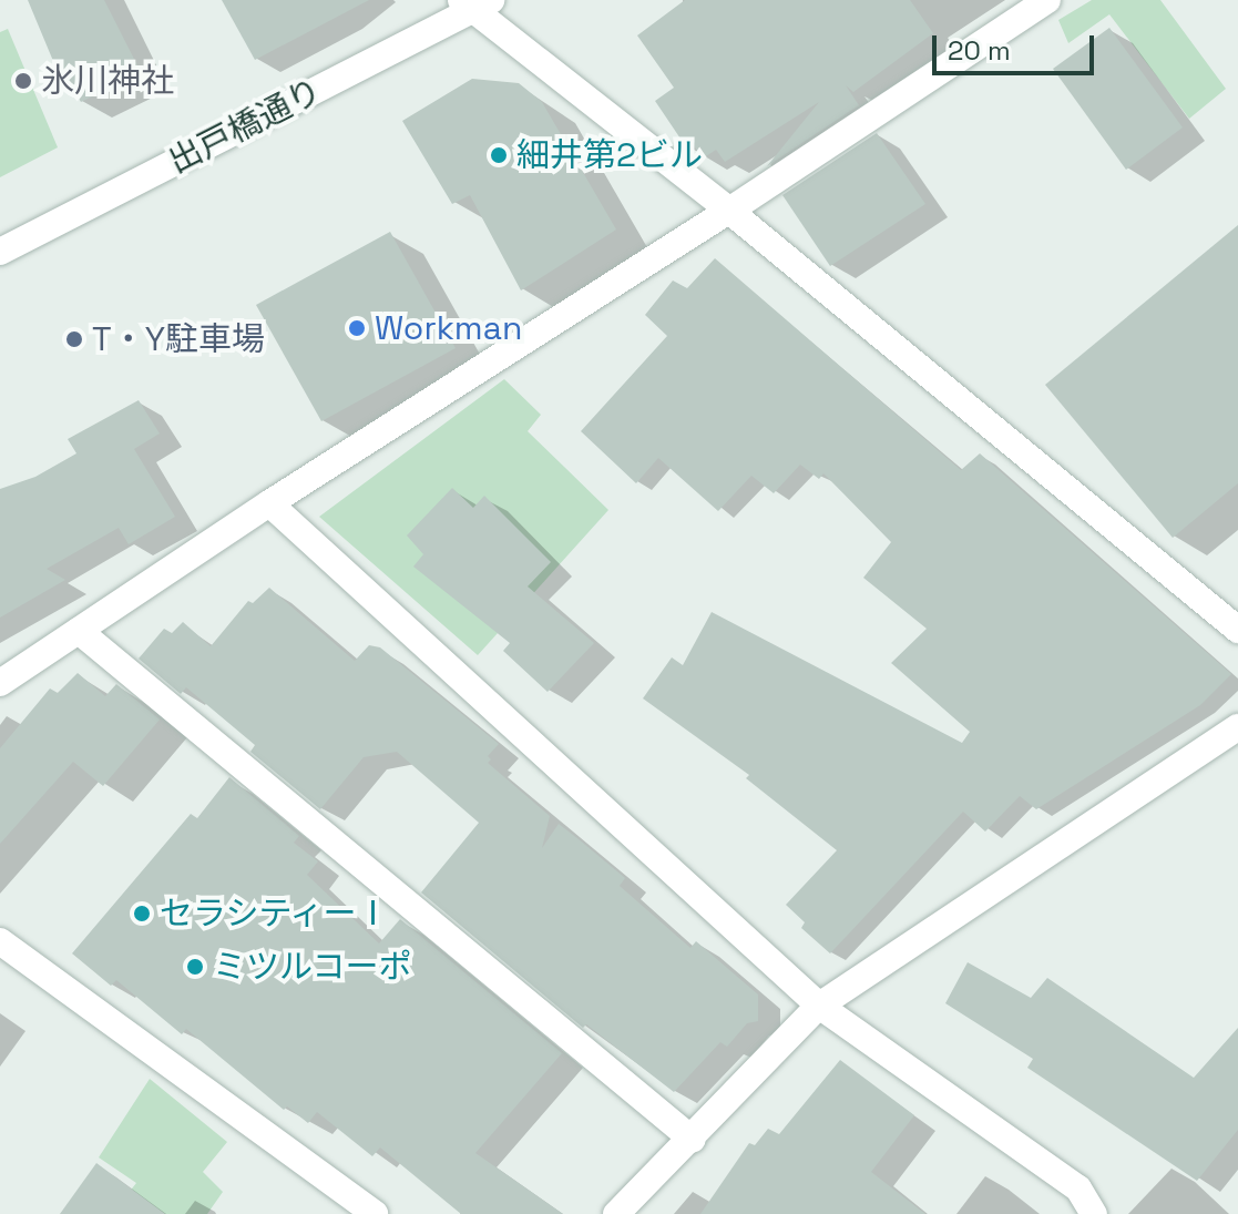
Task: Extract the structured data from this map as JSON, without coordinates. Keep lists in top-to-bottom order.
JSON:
{
  "streets": {
    "street": ["出戸橋通り"]
  },
  "places": [
    "氷川神社",
    "細井第2ビル",
    "Workman",
    "T・Y駐車場",
    "セラシティーⅠ",
    "ミツルコーポ"
  ],
  "scale_bar": "20 m"
}
